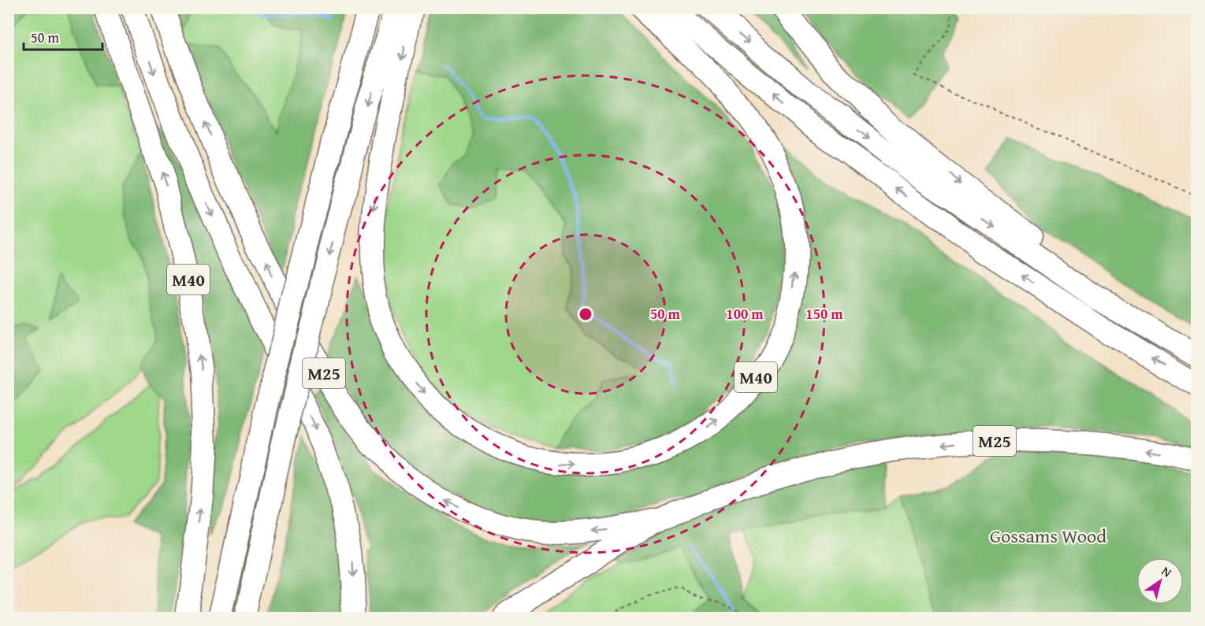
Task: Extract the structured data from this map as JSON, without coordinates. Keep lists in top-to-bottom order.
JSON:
{
  "streets": {
    "highway": ["M40", "M25"]
  },
  "parks": ["Gossams Wood"],
  "scale_bar": "50 m",
  "north": "top right",
  "rings": ["50 m", "100 m", "150 m"]
}
